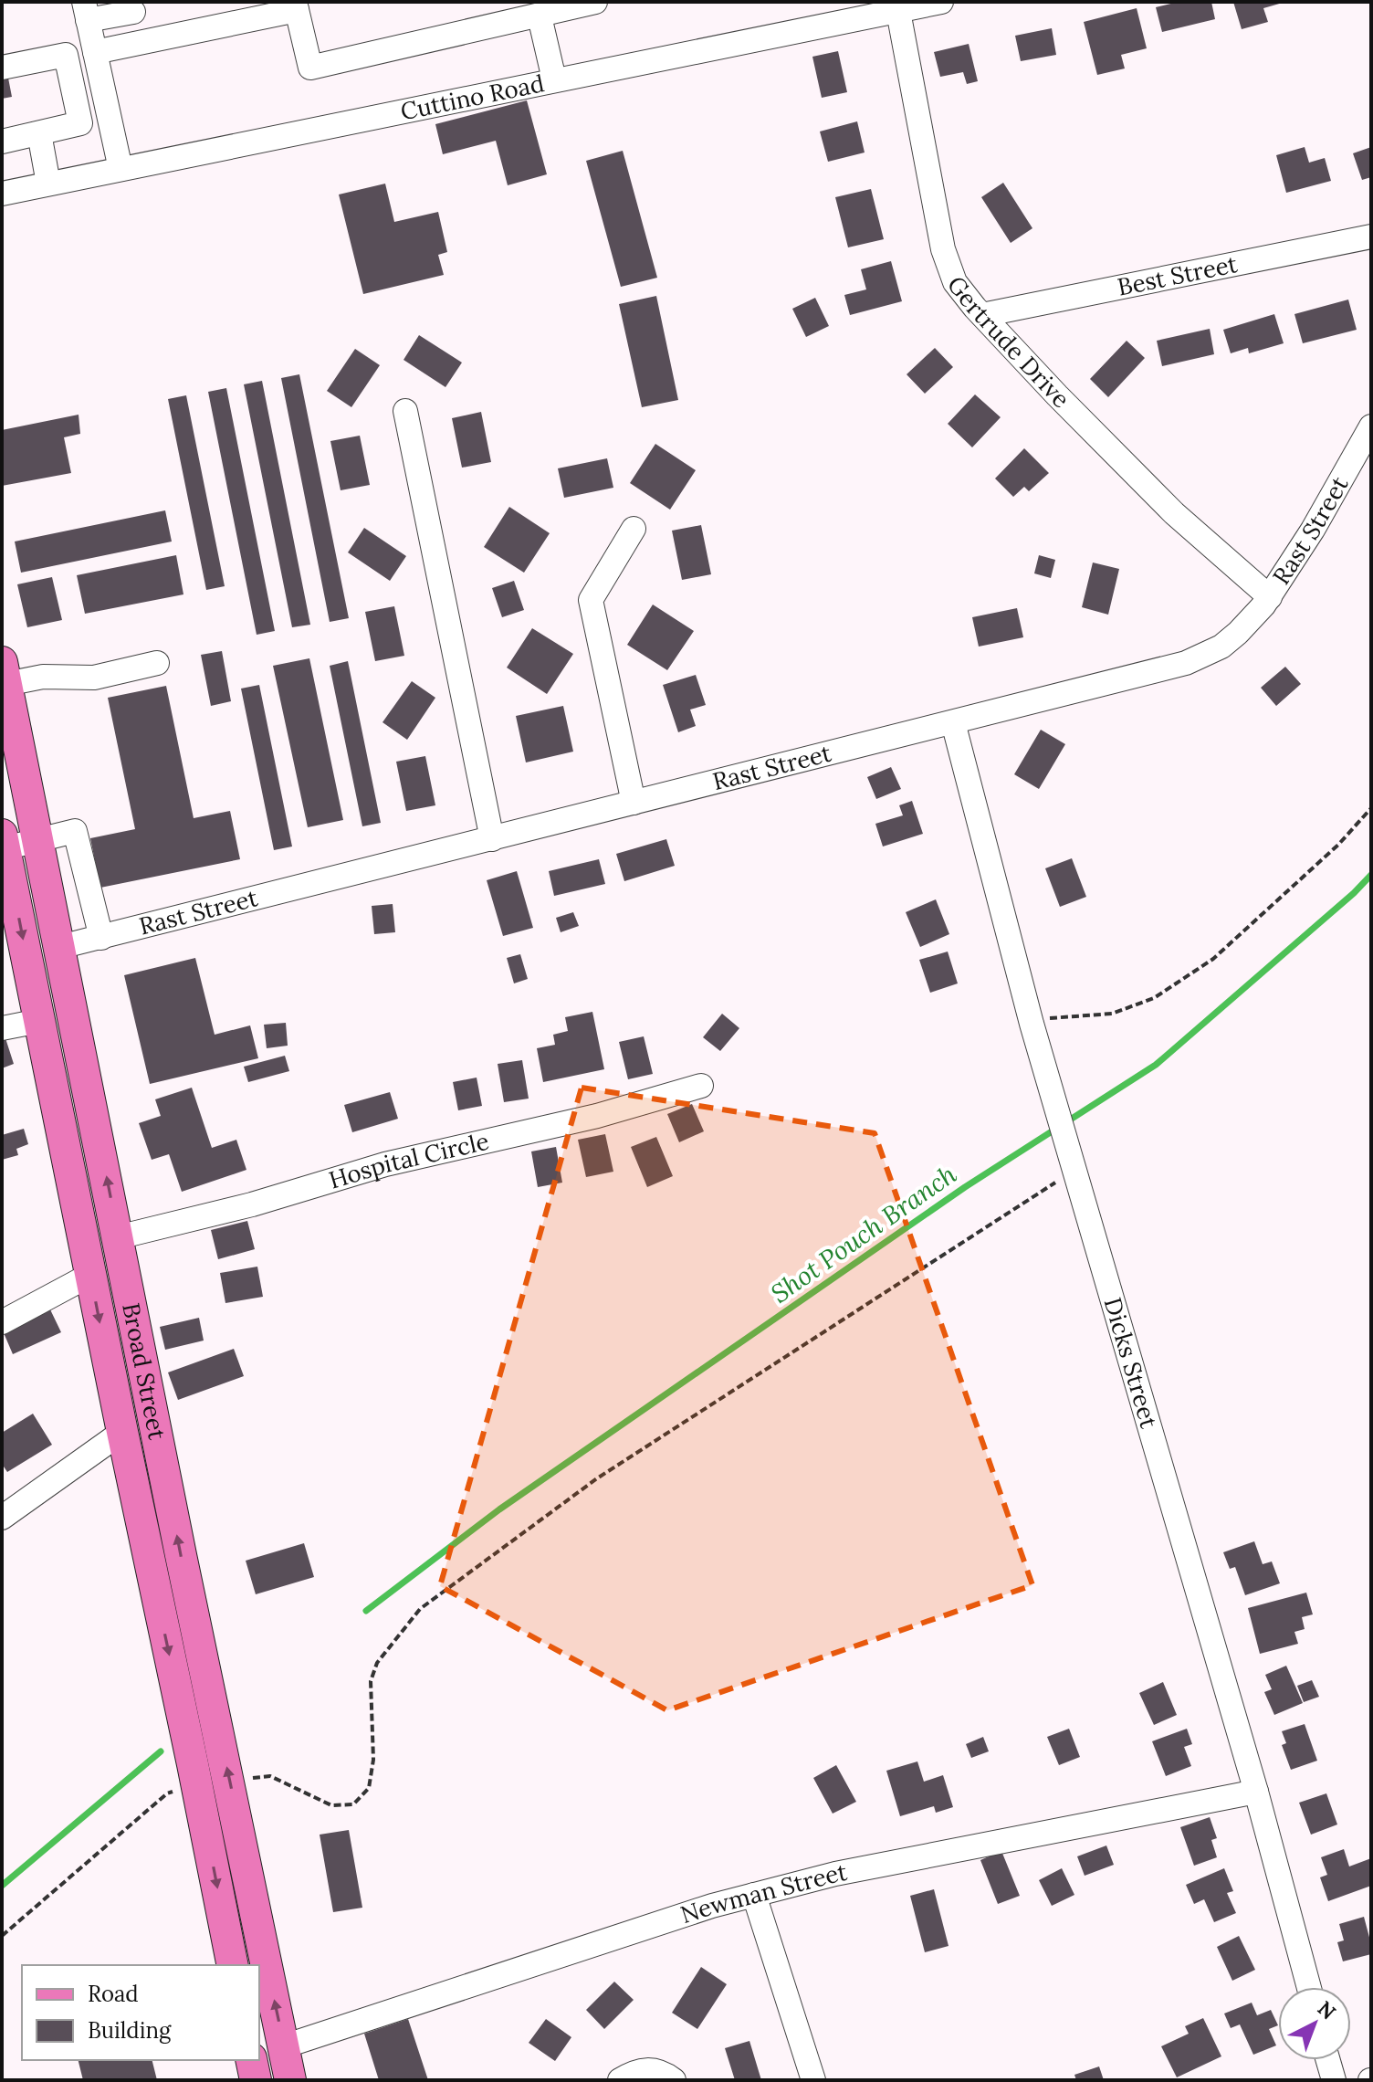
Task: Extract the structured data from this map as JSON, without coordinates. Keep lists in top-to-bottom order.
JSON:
{
  "streets": {
    "main road": ["Broad Street"],
    "street": [
      "Cuttino Road",
      "Best Street",
      "Gertrude Drive",
      "Rast Street",
      "Hospital Circle",
      "Dicks Street",
      "Newman Street"
    ]
  },
  "crossings": [
    ["Cuttino Road", "Gertrude Drive"],
    ["Best Street", "Gertrude Drive"],
    ["Gertrude Drive", "Rast Street"],
    ["Rast Street", "Dicks Street"],
    ["Rast Street", "Broad Street"],
    ["Hospital Circle", "Broad Street"],
    ["Dicks Street", "Newman Street"],
    ["Broad Street", "Newman Street"]
  ],
  "water": ["Shot Pouch Branch"],
  "legend": ["Road", "Building"],
  "north": "top right"
}
